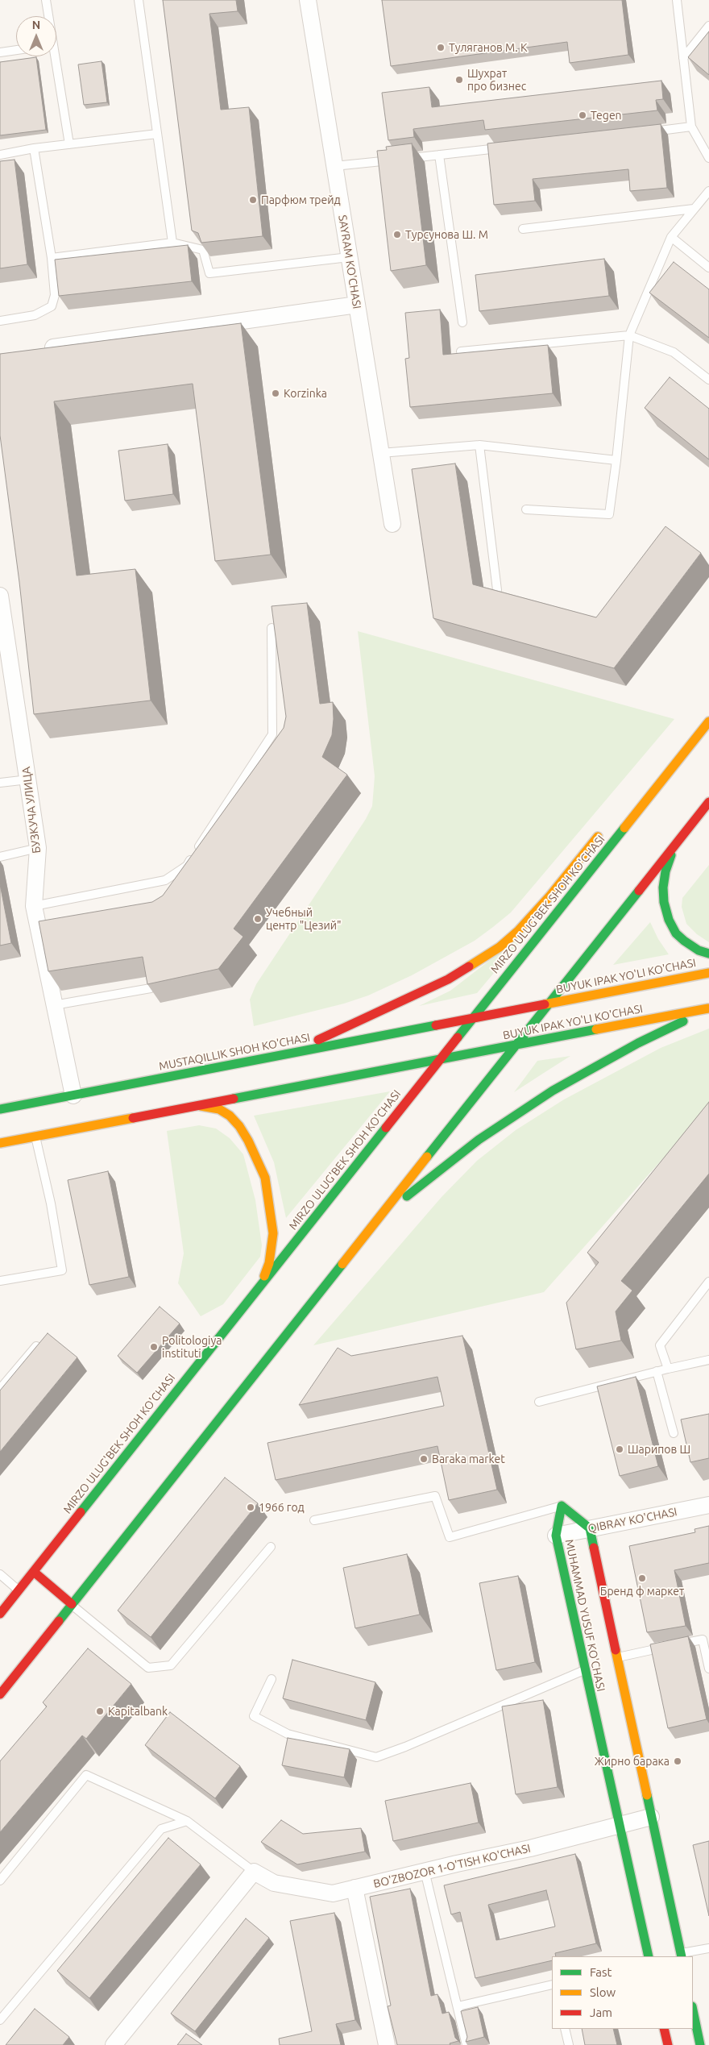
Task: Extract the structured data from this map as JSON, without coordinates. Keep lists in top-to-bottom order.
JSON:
{
  "streets": {
    "main road": [
      "MIRZO ULUG'BEK SHOH KO'CHASI",
      "BUYUK IPAK YO'LI KO'CHASI",
      "MUSTAQILLIK SHOH KO'CHASI",
      "MUHAMMAD YUSUF KO'CHASI"
    ],
    "street": [
      "SAYRAM KO'CHASI",
      "БУЗКУЧА УЛИЦА",
      "QIBRAY KO'CHASI",
      "BO'ZBOZOR 1-O'TISH KO'CHASI"
    ]
  },
  "crossings": [
    ["БУЗКУЧА УЛИЦА", "MUSTAQILLIK SHOH KO'CHASI"],
    ["MIRZO ULUG'BEK SHOH KO'CHASI", "BUYUK IPAK YO'LI KO'CHASI"],
    ["MIRZO ULUG'BEK SHOH KO'CHASI", "MUSTAQILLIK SHOH KO'CHASI"],
    ["BUYUK IPAK YO'LI KO'CHASI", "MUSTAQILLIK SHOH KO'CHASI"],
    ["QIBRAY KO'CHASI", "MUHAMMAD YUSUF KO'CHASI"],
    ["MUHAMMAD YUSUF KO'CHASI", "BO'ZBOZOR 1-O'TISH KO'CHASI"]
  ],
  "places": [
    "Туляганов М. К",
    "Шухрат про бизнес",
    "Tegen",
    "Парфюм трейд",
    "Турсунова Ш. М",
    "Korzinka",
    "Учебный центр \"Цезий\"",
    "Politologiya instituti",
    "Шарипов Ш",
    "Baraka market",
    "1966 год",
    "Бренд ф маркет",
    "Kapitalbank",
    "Жирно барака"
  ],
  "legend": ["Fast", "Slow", "Jam"],
  "north": "top"
}
